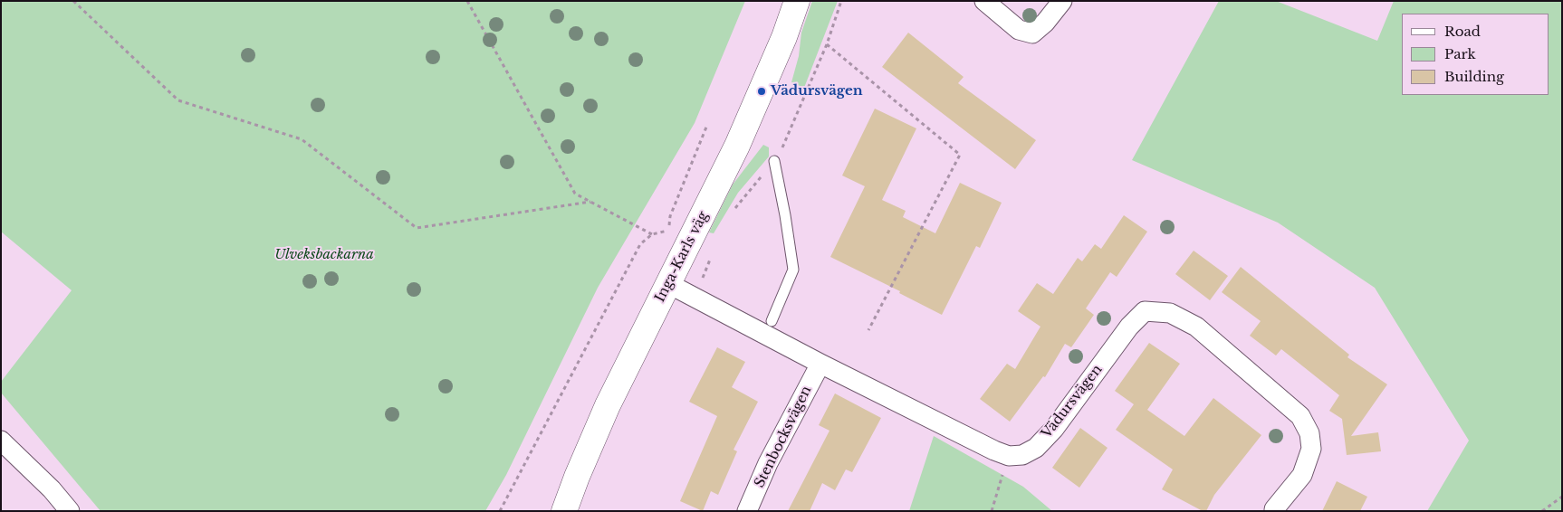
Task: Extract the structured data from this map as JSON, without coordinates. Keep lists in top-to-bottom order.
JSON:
{
  "streets": {
    "street": ["Inga-Karls väg", "Vädursvägen", "Stenbocksvägen"]
  },
  "parks": ["Ulveksbackarna"],
  "places": ["Vädursvägen"],
  "legend": ["Road", "Park", "Building"]
}
